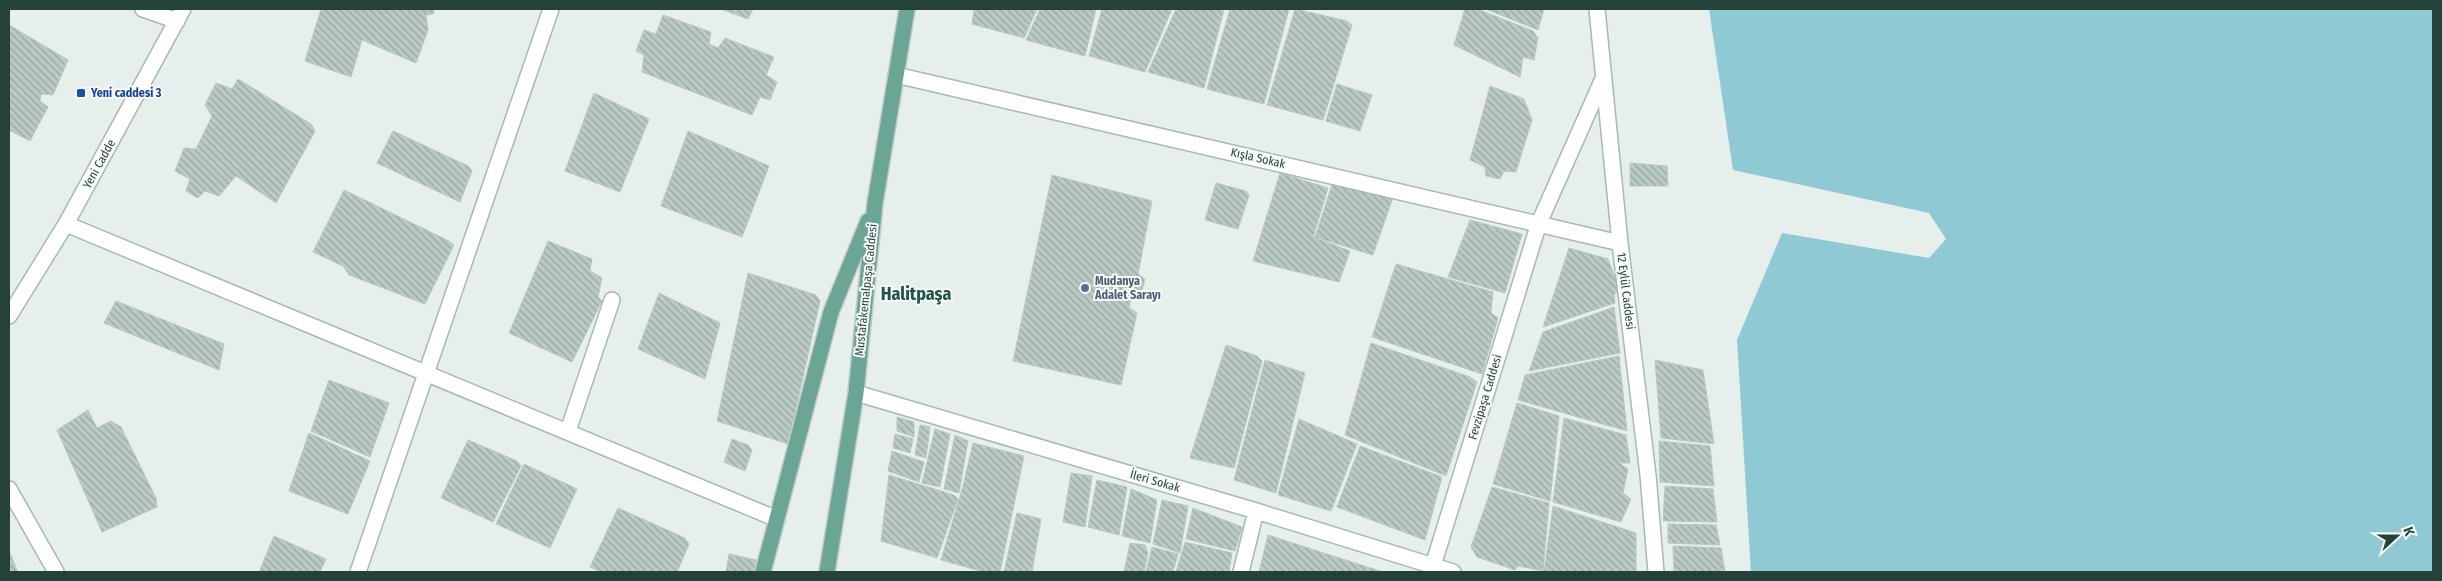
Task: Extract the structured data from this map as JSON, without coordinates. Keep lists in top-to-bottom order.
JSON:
{
  "streets": {
    "main road": ["Mustafakemalpaşa Caddesi"],
    "street": [
      "Kışla Sokak",
      "Yeni Cadde",
      "12 Eylül Caddesi",
      "Fevzipaşa Caddesi",
      "İleri Sokak"
    ]
  },
  "crossings": [
    ["Kışla Sokak", "Mustafakemalpaşa Caddesi"],
    ["Kışla Sokak", "12 Eylül Caddesi"],
    ["Kışla Sokak", "Fevzipaşa Caddesi"],
    ["Mustafakemalpaşa Caddesi", "İleri Sokak"],
    ["12 Eylül Caddesi", "Fevzipaşa Caddesi"],
    ["Fevzipaşa Caddesi", "İleri Sokak"]
  ],
  "districts": ["Halitpaşa"],
  "places": {
    "transit": ["Yeni caddesi 3"],
    "other": ["Mudanya Adalet Sarayı"]
  },
  "north": "right"
}
